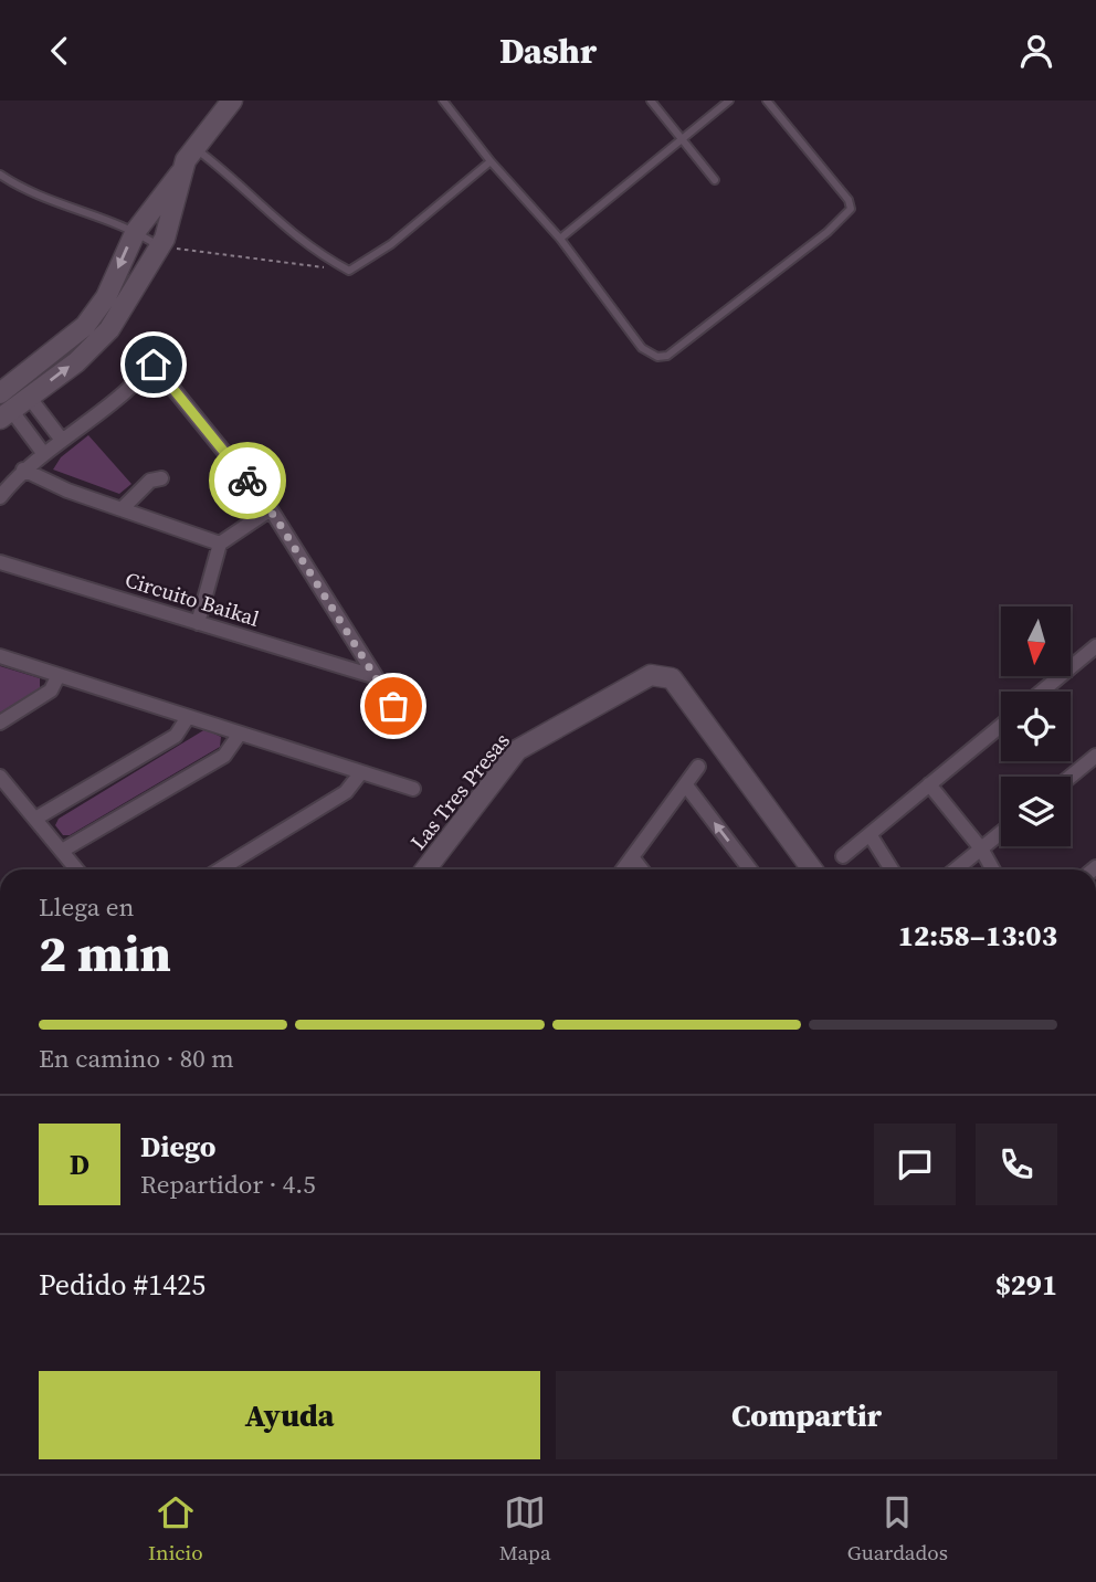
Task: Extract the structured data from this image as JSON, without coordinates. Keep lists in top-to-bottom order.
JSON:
{
  "streets": {
    "street": ["Circuito Baikal", "Las Tres Presas"]
  },
  "north": "bottom",
  "page": {
    "header": "Dashr",
    "heading": ["2 min", "Llega en", "12:58–13:03"],
    "panel": [
      "Diego",
      "Repartidor · 4.5",
      "Pedido #1425",
      "$291"
    ],
    "bar": "En camino · 80 m",
    "round": "D",
    "buttons": ["Ayuda", "Compartir"],
    "tabs": ["Inicio", "Mapa", "Guardados"]
  }
}
